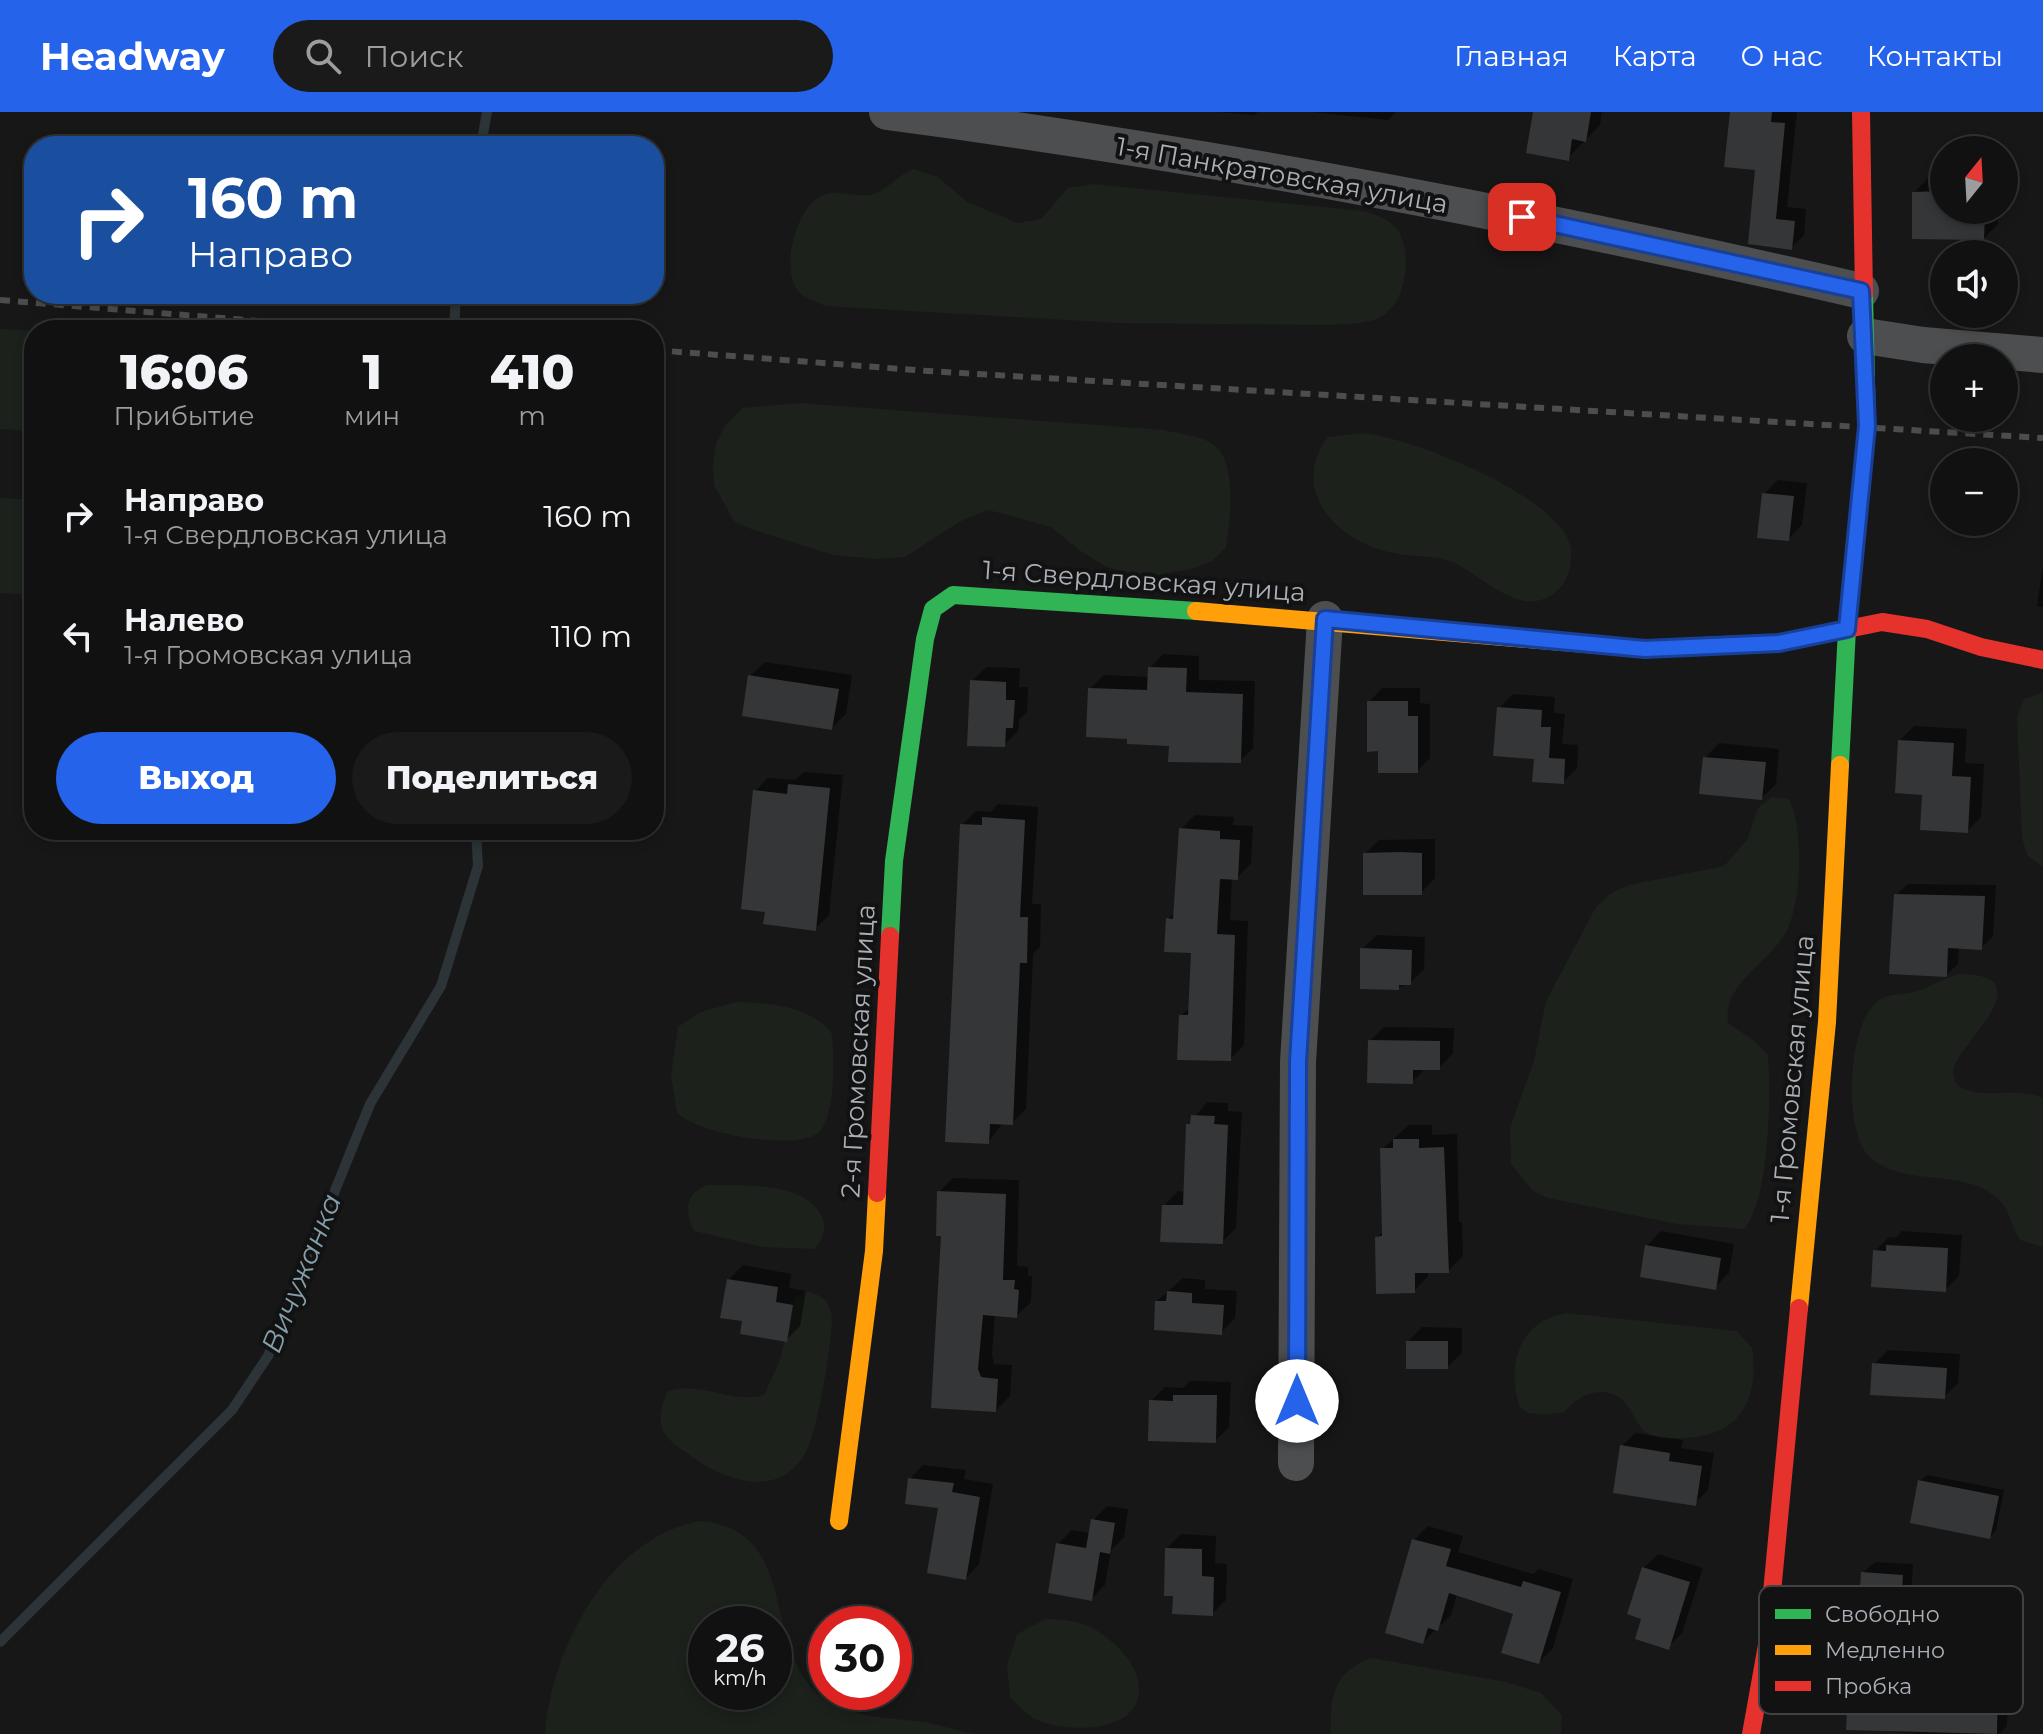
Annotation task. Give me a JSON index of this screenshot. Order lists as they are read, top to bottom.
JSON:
{
  "streets": {
    "street": [
      "1-я Панкратовская улица",
      "1-я Свердловская улица",
      "2-я Громовская улица",
      "1-я Громовская улица"
    ]
  },
  "crossings": [
    ["1-я Панкратовская улица", "1-я Громовская улица"],
    ["1-я Свердловская улица", "2-я Громовская улица"],
    ["1-я Свердловская улица", "1-я Громовская улица"]
  ],
  "water": ["Вичужанка"],
  "legend": ["Свободно", "Медленно", "Пробка"],
  "north": "top",
  "page": {
    "header": "Headway",
    "search": "Поиск",
    "nav": [
      "Главная",
      "Карта",
      "О нас",
      "Контакты"
    ],
    "map_buttons": ["+", "−"],
    "turn": ["160 m", "Направо"],
    "eta": [
      "16:06",
      "Прибытие",
      "1",
      "мин",
      "410",
      "m"
    ],
    "list": [
      {
        "name": "Направо",
        "note": "1-я Свердловская улица",
        "value": "160 m"
      },
      {
        "name": "Налево",
        "note": "1-я Громовская улица",
        "value": "110 m"
      }
    ],
    "buttons": ["Выход", "Поделиться"],
    "speed": "26 km/h",
    "limit": "30"
  }
}
